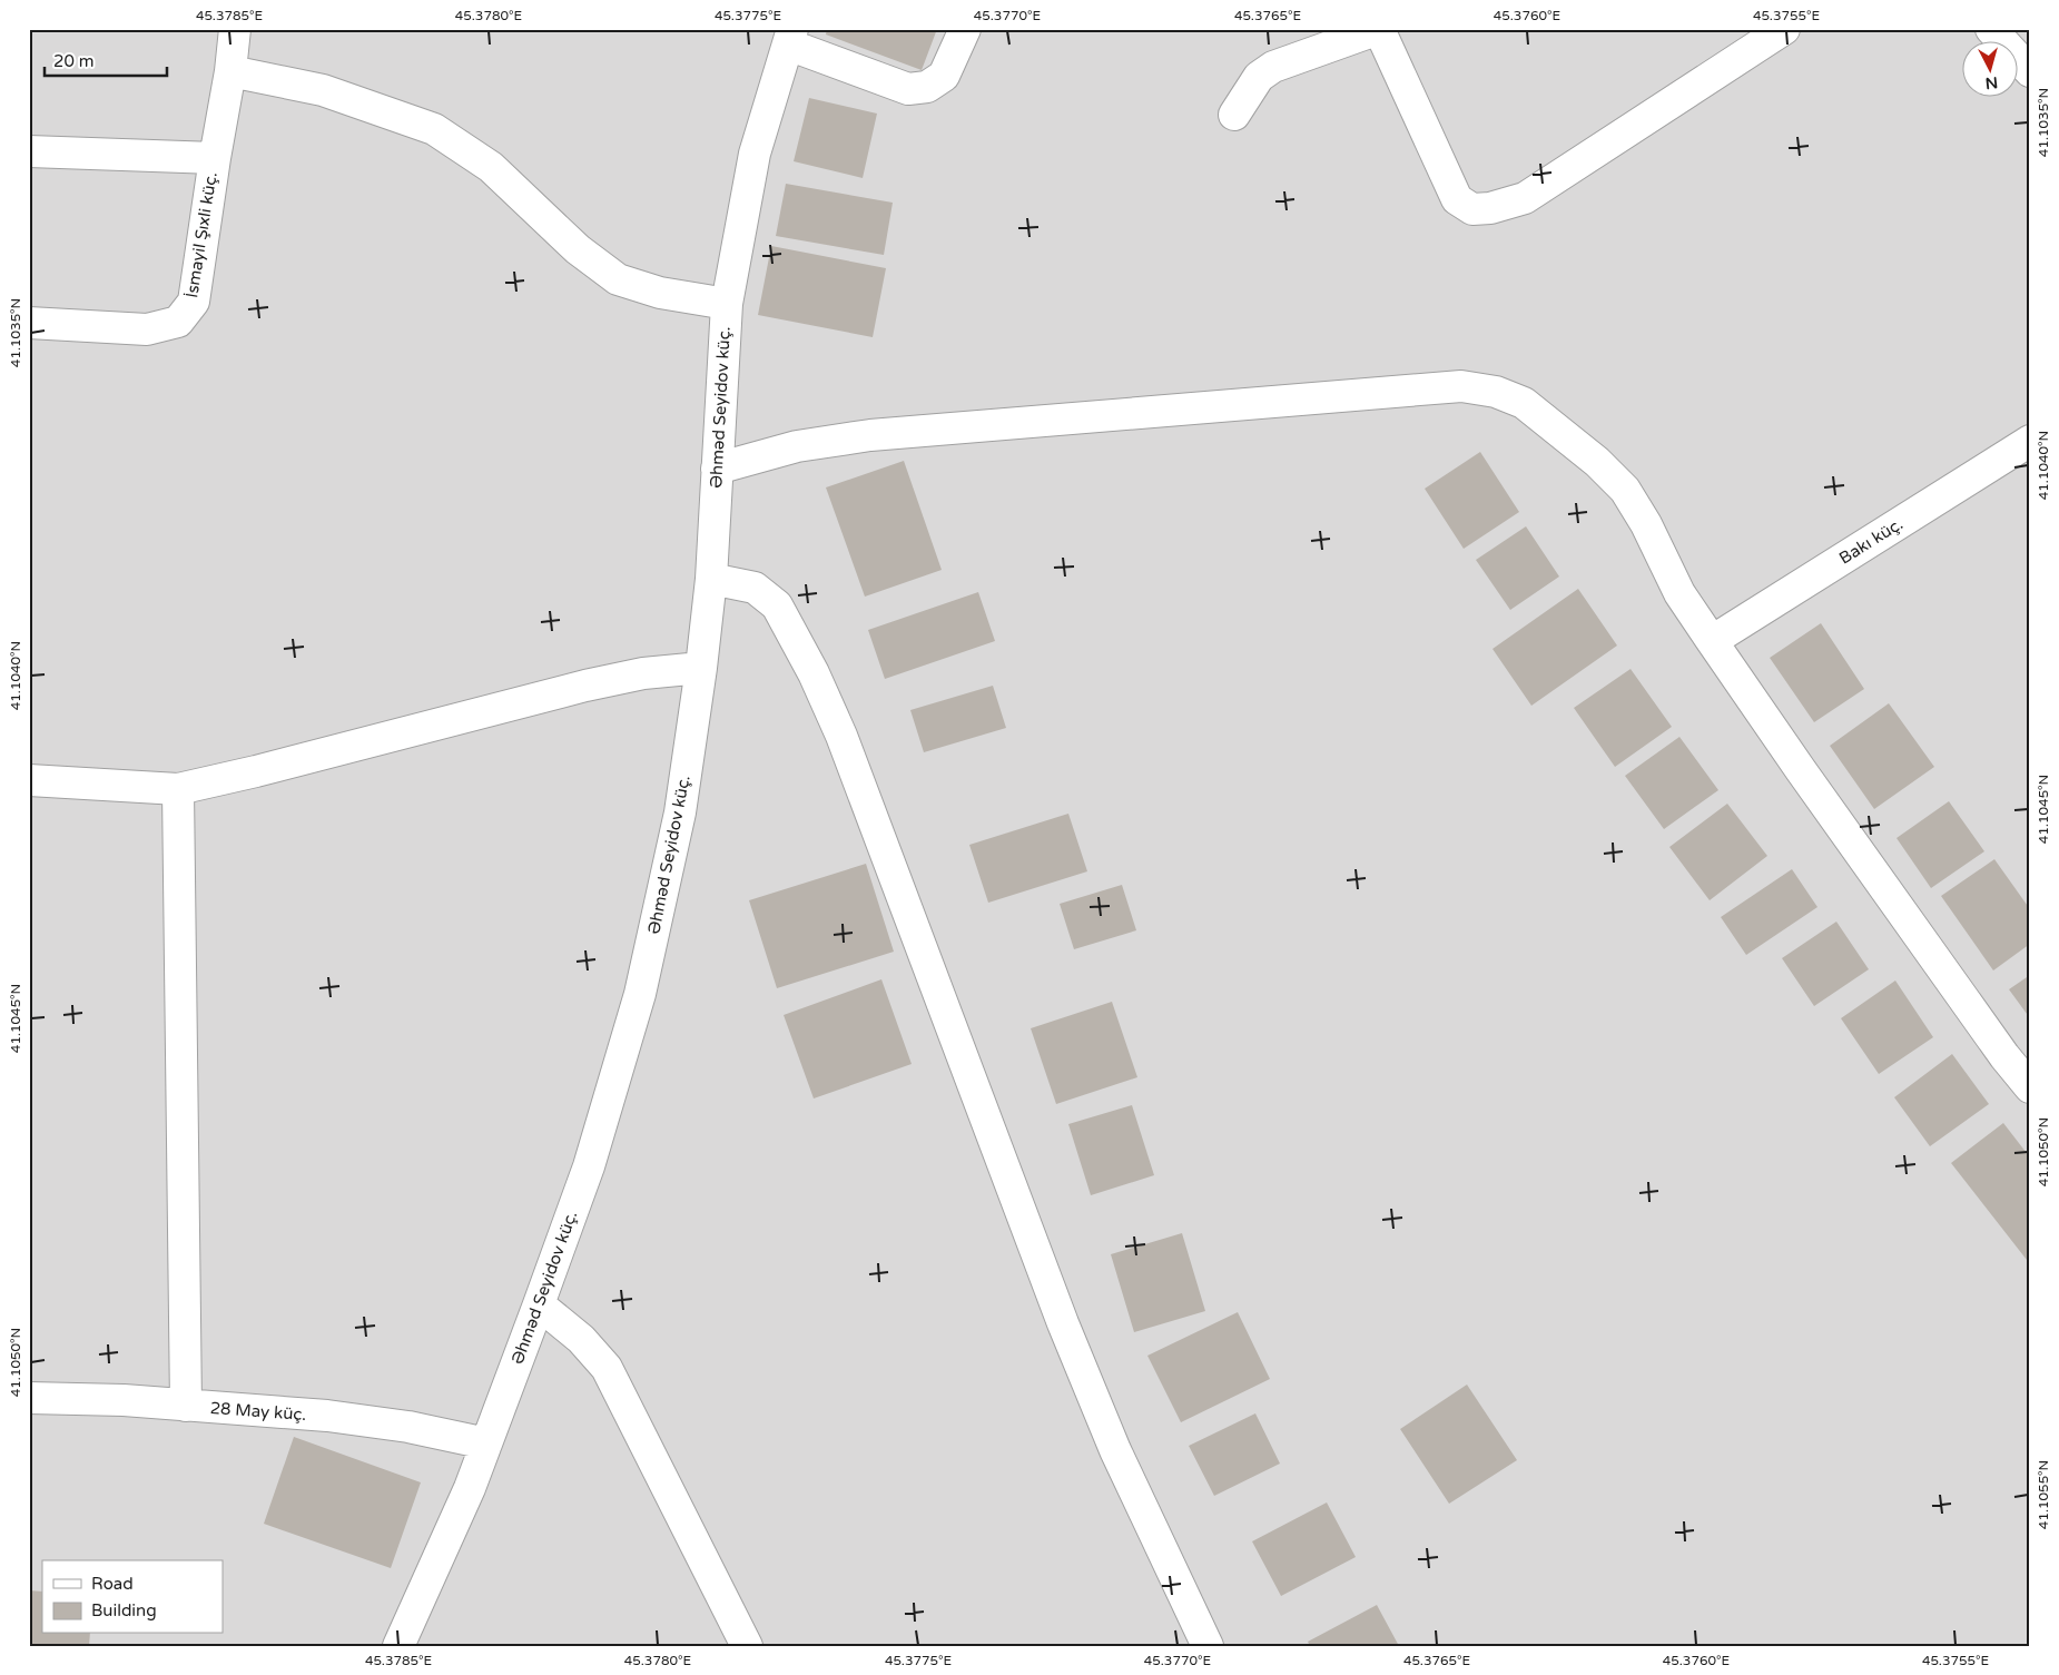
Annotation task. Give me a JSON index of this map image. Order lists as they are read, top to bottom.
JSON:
{
  "streets": {
    "street": [
      "İsmayil Şıxli küç.",
      "Əhməd Seyidov küç.",
      "Bakı küç.",
      "28 May küç."
    ]
  },
  "crossings": [
    ["Əhməd Seyidov küç.", "28 May küç."]
  ],
  "legend": ["Road", "Building"],
  "scale_bar": "20 m",
  "north": "bottom",
  "coordinates": [
    "45.3785°E",
    "45.3780°E",
    "45.3775°E",
    "45.3770°E",
    "45.3765°E",
    "45.3760°E",
    "45.3755°E",
    "41.1035°N",
    "41.1040°N",
    "41.1045°N",
    "41.1050°N",
    "41.1055°N"
  ]
}
